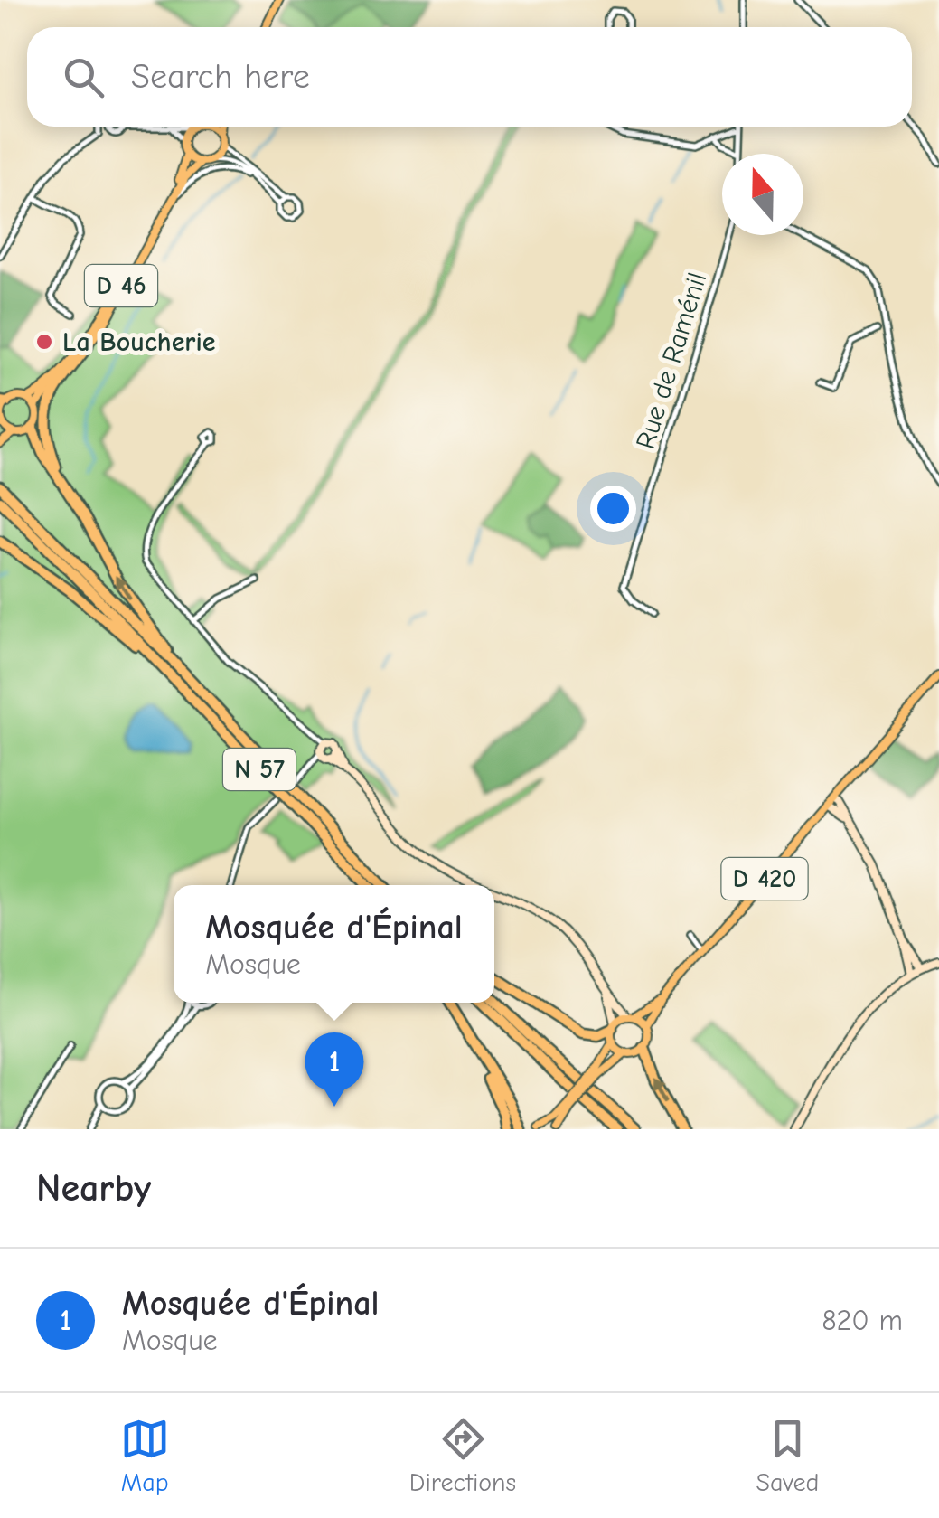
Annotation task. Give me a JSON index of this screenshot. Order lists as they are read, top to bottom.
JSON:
{
  "streets": {
    "highway": ["N 57"],
    "main road": ["D 46", "D 420"],
    "street": ["Rue de Raménil"]
  },
  "places": ["La Boucherie"],
  "north": "top",
  "page": {
    "search": "Search here",
    "popup": ["Mosquée d'Épinal", "Mosque"],
    "pins": "1",
    "heading": "Nearby",
    "list": [
      {
        "mark": "1",
        "name": "Mosquée d'Épinal",
        "note": "Mosque",
        "value": "820 m"
      }
    ],
    "nav": ["Map", "Directions", "Saved"]
  }
}
